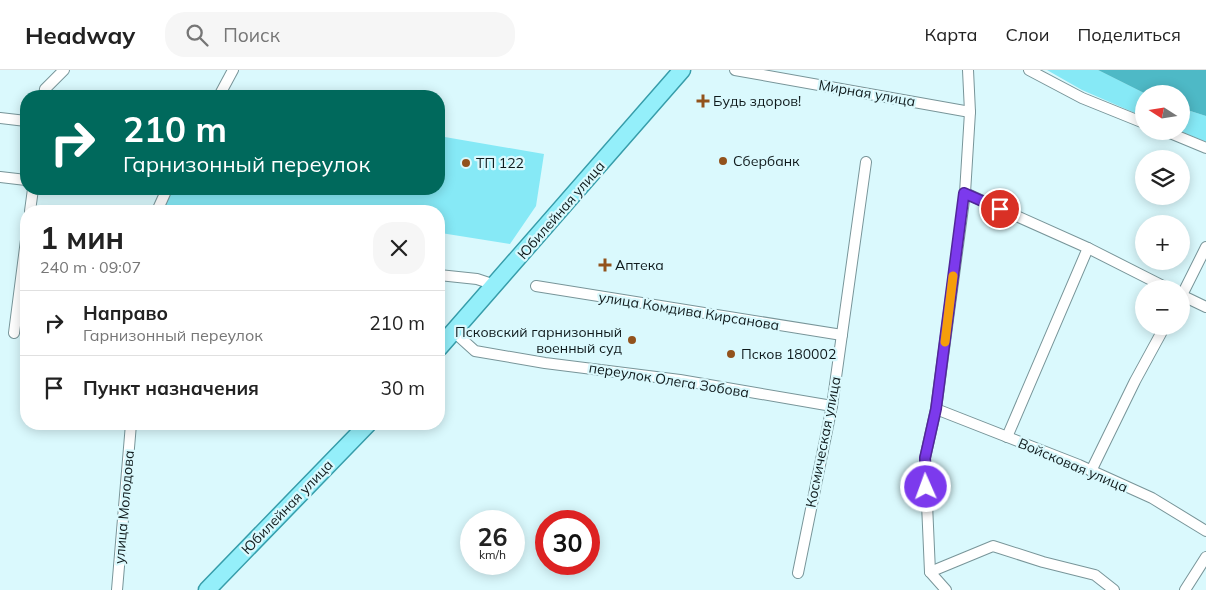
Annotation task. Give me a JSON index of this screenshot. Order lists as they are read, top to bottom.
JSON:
{
  "streets": {
    "main road": ["Юбилейная улица"],
    "street": [
      "Мирная улица",
      "улица Комдива Кирсанова",
      "переулок Олега Зобова",
      "Космическая улица",
      "Войсковая улица",
      "улица Молодова"
    ]
  },
  "crossings": [
    ["Юбилейная улица", "переулок Олега Зобова"],
    ["улица Комдива Кирсанова", "Космическая улица"],
    ["переулок Олега Зобова", "Космическая улица"]
  ],
  "places": {
    "health": ["Будь здоров!", "Аптека"],
    "other": [
      "Сбербанк",
      "ТП 122",
      "Псковский гарнизонный военный суд",
      "Псков 180002"
    ]
  },
  "north": "left",
  "page": {
    "header": "Headway",
    "search": "Поиск",
    "nav": ["Карта", "Слои", "Поделиться"],
    "map_buttons": ["+", "−"],
    "turn": ["210 m", "Гарнизонный переулок"],
    "heading": ["1 мин", "240 m · 09:07"],
    "list": [
      {
        "name": "Направо",
        "note": "Гарнизонный переулок",
        "value": "210 m"
      },
      {
        "name": "Пункт назначения",
        "value": "30 m"
      }
    ],
    "speed": "26 km/h",
    "limit": "30"
  }
}
